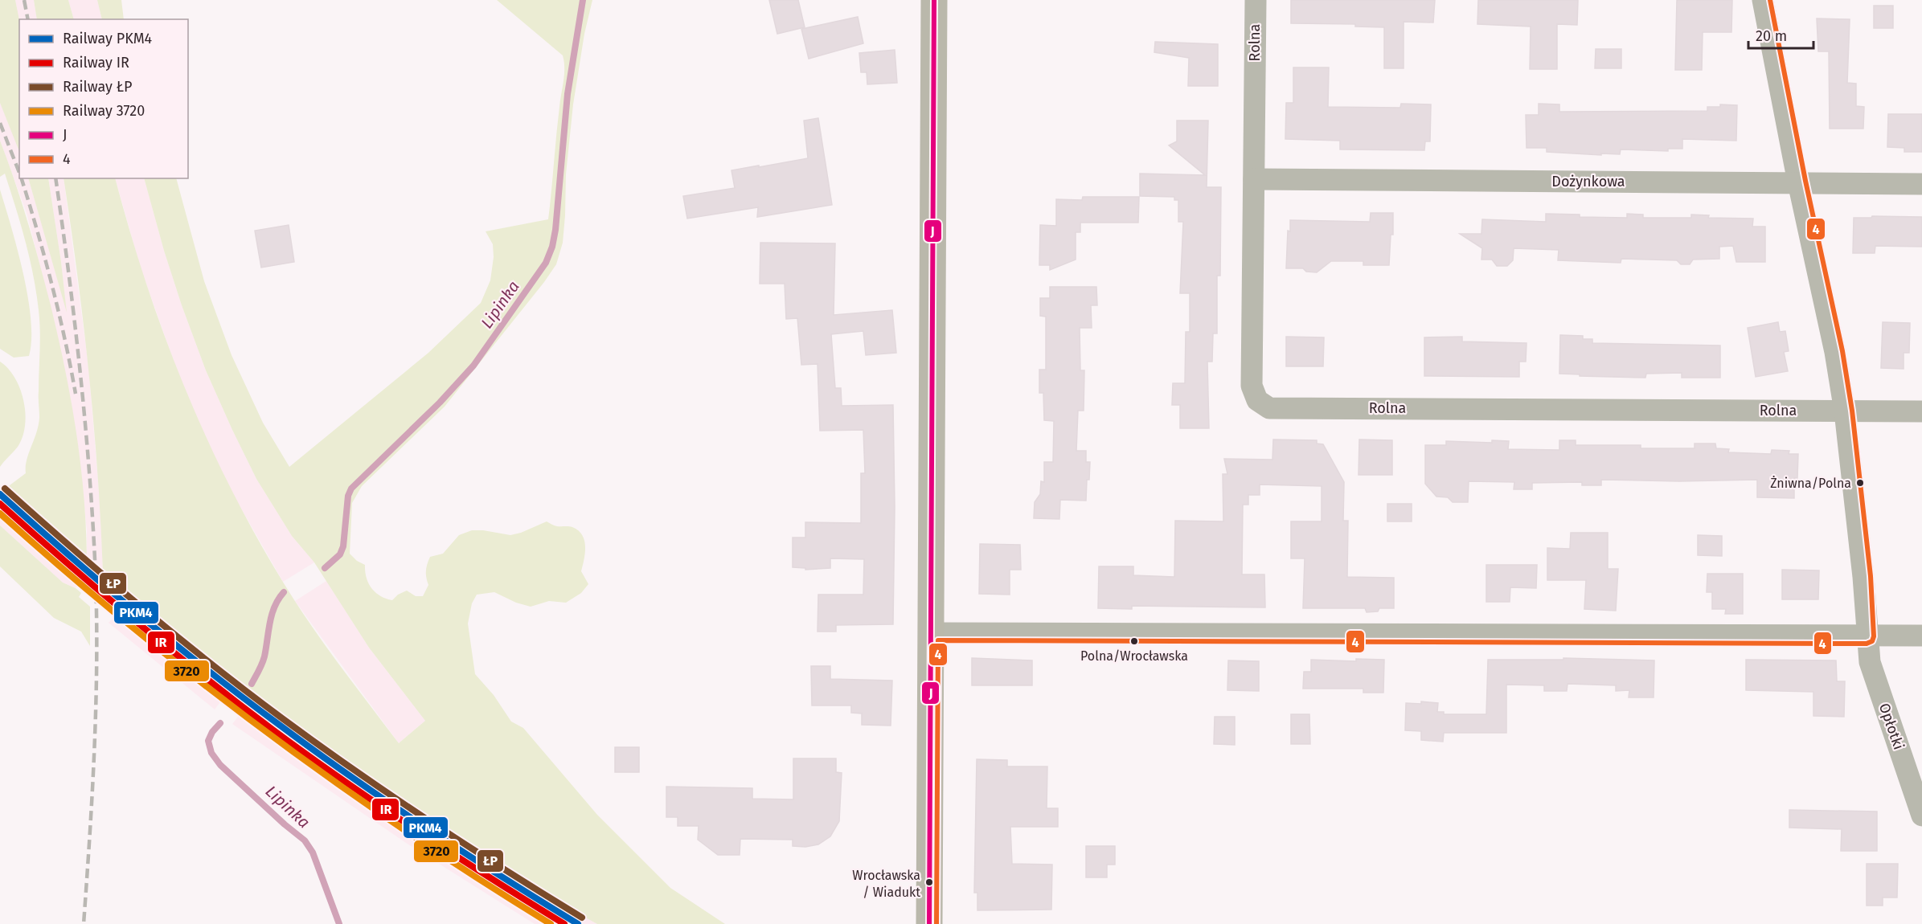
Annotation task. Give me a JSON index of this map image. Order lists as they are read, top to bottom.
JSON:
{
  "streets": {
    "street": ["Rolna", "Dożynkowa", "Opłotki"]
  },
  "crossings": [
    ["Rolna", "Dożynkowa"],
    ["Rolna", "Opłotki"],
    ["Dożynkowa", "Opłotki"]
  ],
  "water": ["Lipinka"],
  "places": ["Żniwna/Polna", "Polna/Wrocławska", "Wrocławska / Wiadukt"],
  "lines": [
    "transit line J",
    "transit line 4",
    "rail line ŁP",
    "rail line PKM4",
    "rail line IR",
    "rail line 3720"
  ],
  "legend": [
    "Railway PKM4",
    "Railway IR",
    "Railway ŁP",
    "Railway 3720",
    "J",
    "4"
  ],
  "scale_bar": "20 m"
}
